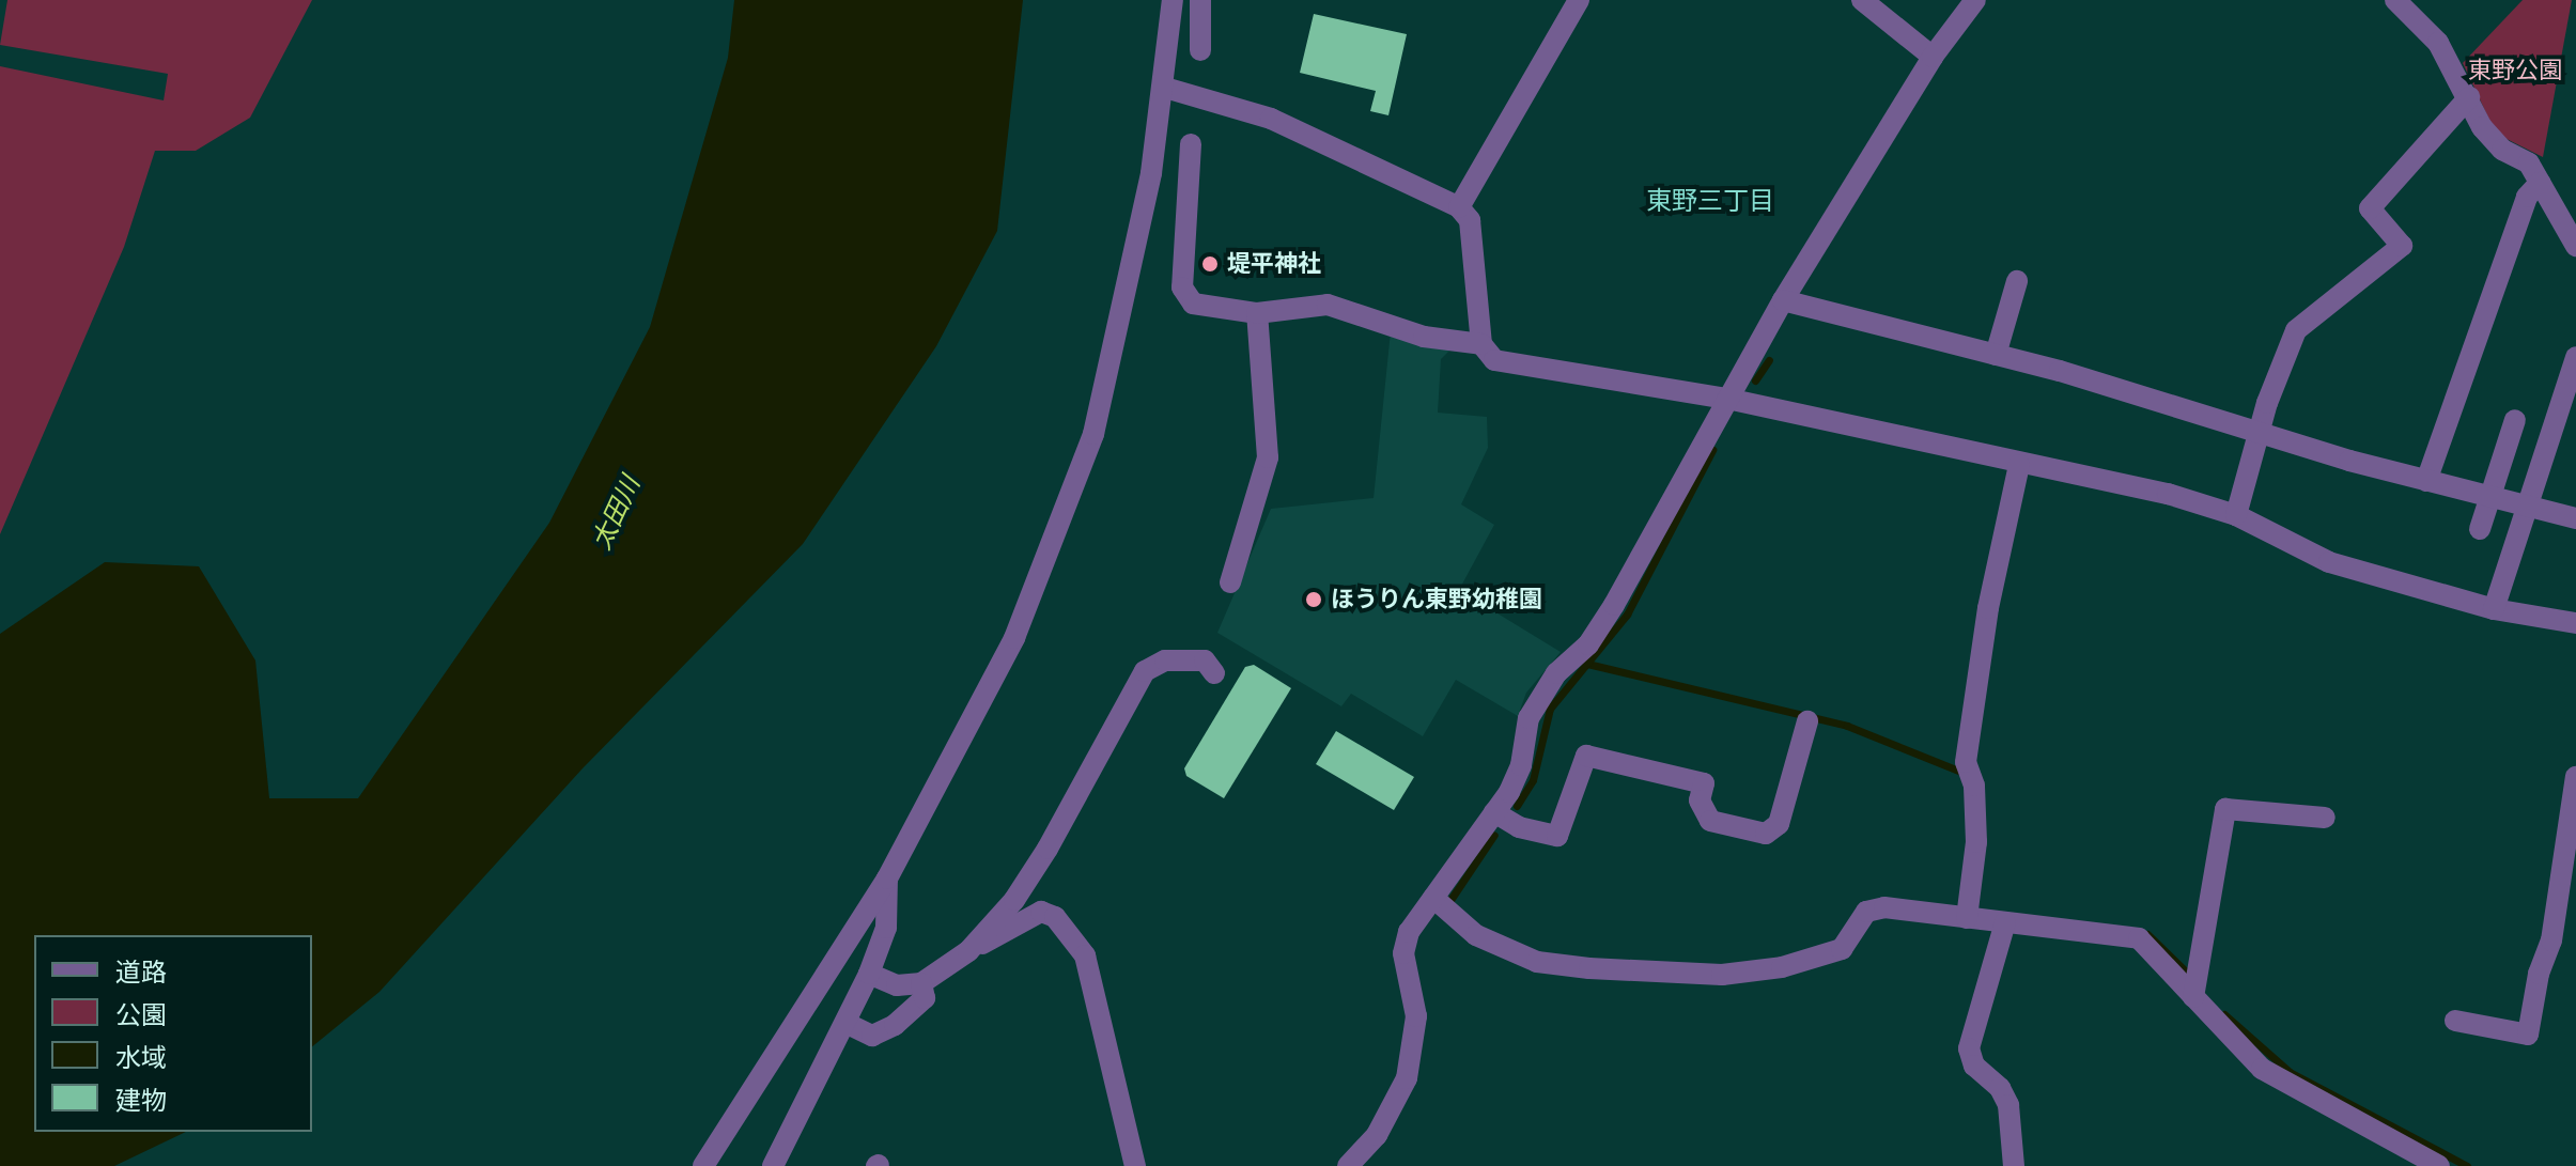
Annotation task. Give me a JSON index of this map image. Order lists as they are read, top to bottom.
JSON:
{
  "districts": ["東野三丁目"],
  "water": ["太田川"],
  "parks": ["東野公園"],
  "places": ["堤平神社", "ほうりん東野幼稚園"],
  "legend": [
    "道路",
    "公園",
    "水域",
    "建物"
  ]
}
